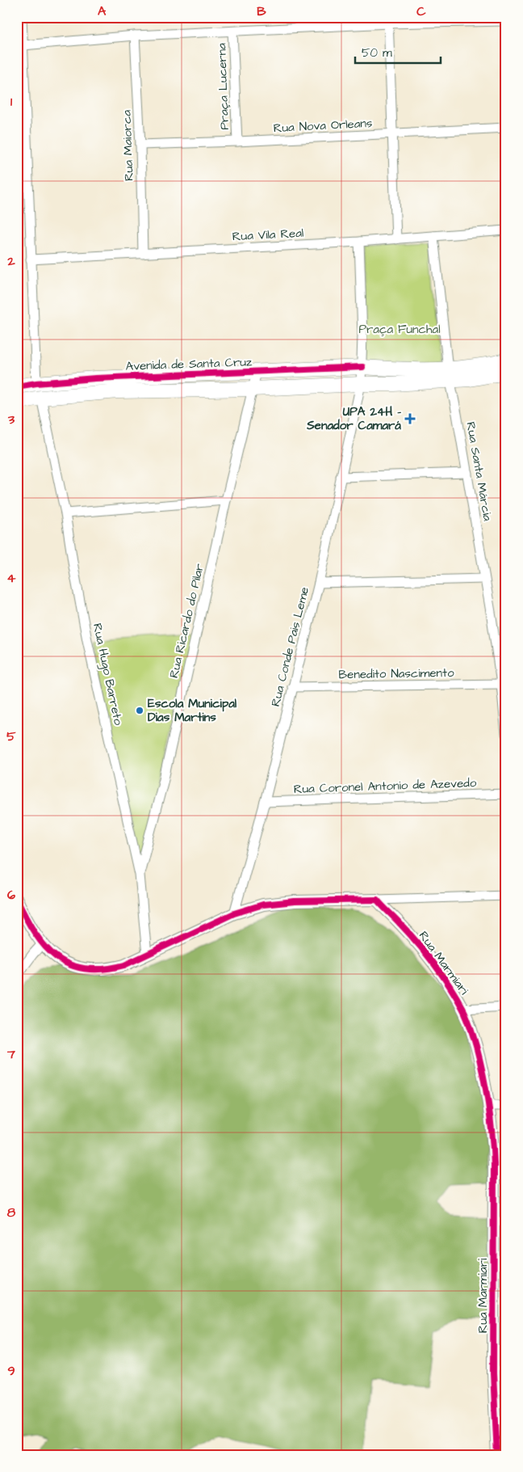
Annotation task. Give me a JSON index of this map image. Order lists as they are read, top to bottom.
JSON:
{
  "streets": {
    "main road": ["Avenida de Santa Cruz"],
    "street": [
      "Praça Lucerna",
      "Rua Nova Orleans",
      "Rua Maiorca",
      "Rua Vila Real",
      "Rua Santa Márcia",
      "Rua Ricardo do Pilar",
      "Rua Conde Pais Leme",
      "Benedito Nascimento",
      "Rua Hugo Barreto",
      "Rua Coronel Antonio de Azevedo",
      "Rua Marmiari"
    ]
  },
  "crossings": [
    ["Praça Lucerna", "Rua Nova Orleans"],
    ["Rua Nova Orleans", "Rua Maiorca"],
    ["Rua Maiorca", "Rua Vila Real"],
    ["Avenida de Santa Cruz", "Rua Santa Márcia"],
    ["Avenida de Santa Cruz", "Rua Ricardo do Pilar"],
    ["Avenida de Santa Cruz", "Rua Conde Pais Leme"],
    ["Avenida de Santa Cruz", "Rua Hugo Barreto"],
    ["Rua Santa Márcia", "Benedito Nascimento"],
    ["Rua Ricardo do Pilar", "Rua Hugo Barreto"],
    ["Rua Conde Pais Leme", "Benedito Nascimento"],
    ["Rua Conde Pais Leme", "Rua Coronel Antonio de Azevedo"]
  ],
  "parks": ["Praça Funchal"],
  "places": {
    "health": ["UPA 24H - Senador Camará"],
    "other": ["Escola Municipal Dias Martins"]
  },
  "scale_bar": "50 m",
  "grid": {
    "columns": ["A", "B", "C"],
    "rows": [
      "1",
      "2",
      "3",
      "4",
      "5",
      "6",
      "7",
      "8",
      "9"
    ]
  }
}
